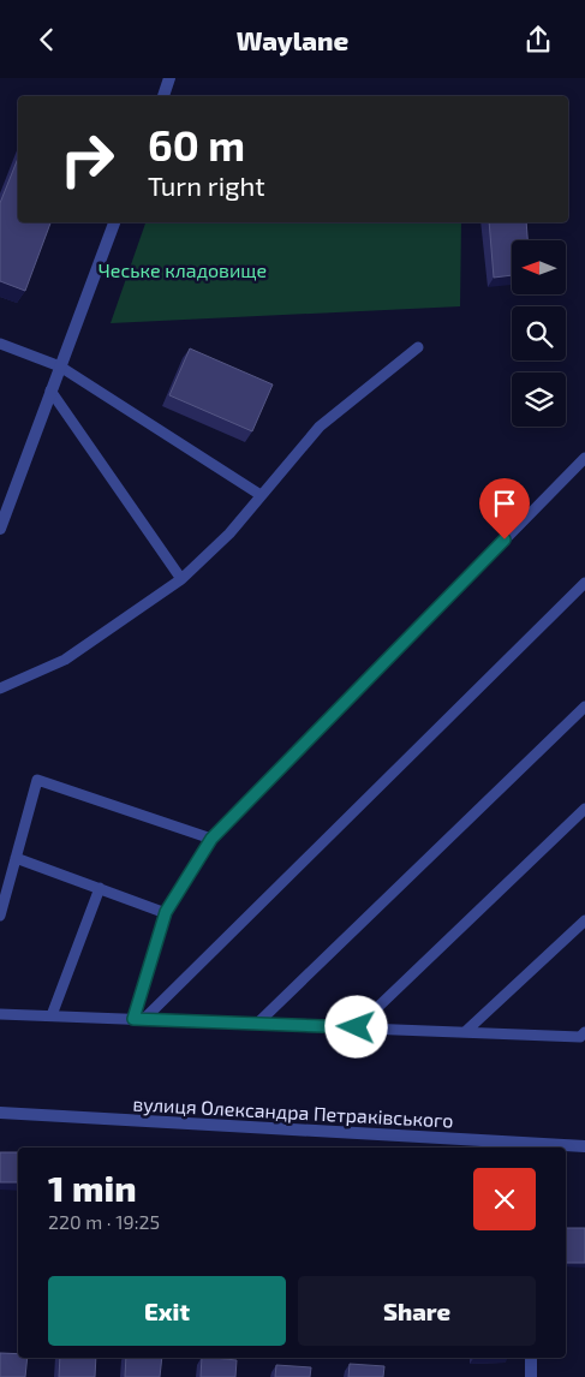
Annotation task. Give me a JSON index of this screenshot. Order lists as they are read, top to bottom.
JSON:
{
  "streets": {
    "street": ["вулиця Олександра Петраківського"]
  },
  "parks": ["Чеське кладовище"],
  "north": "left",
  "page": {
    "header": "Waylane",
    "turn": ["60 m", "Turn right"],
    "heading": ["1 min", "220 m · 19:25"],
    "buttons": ["Exit", "Share"]
  }
}
